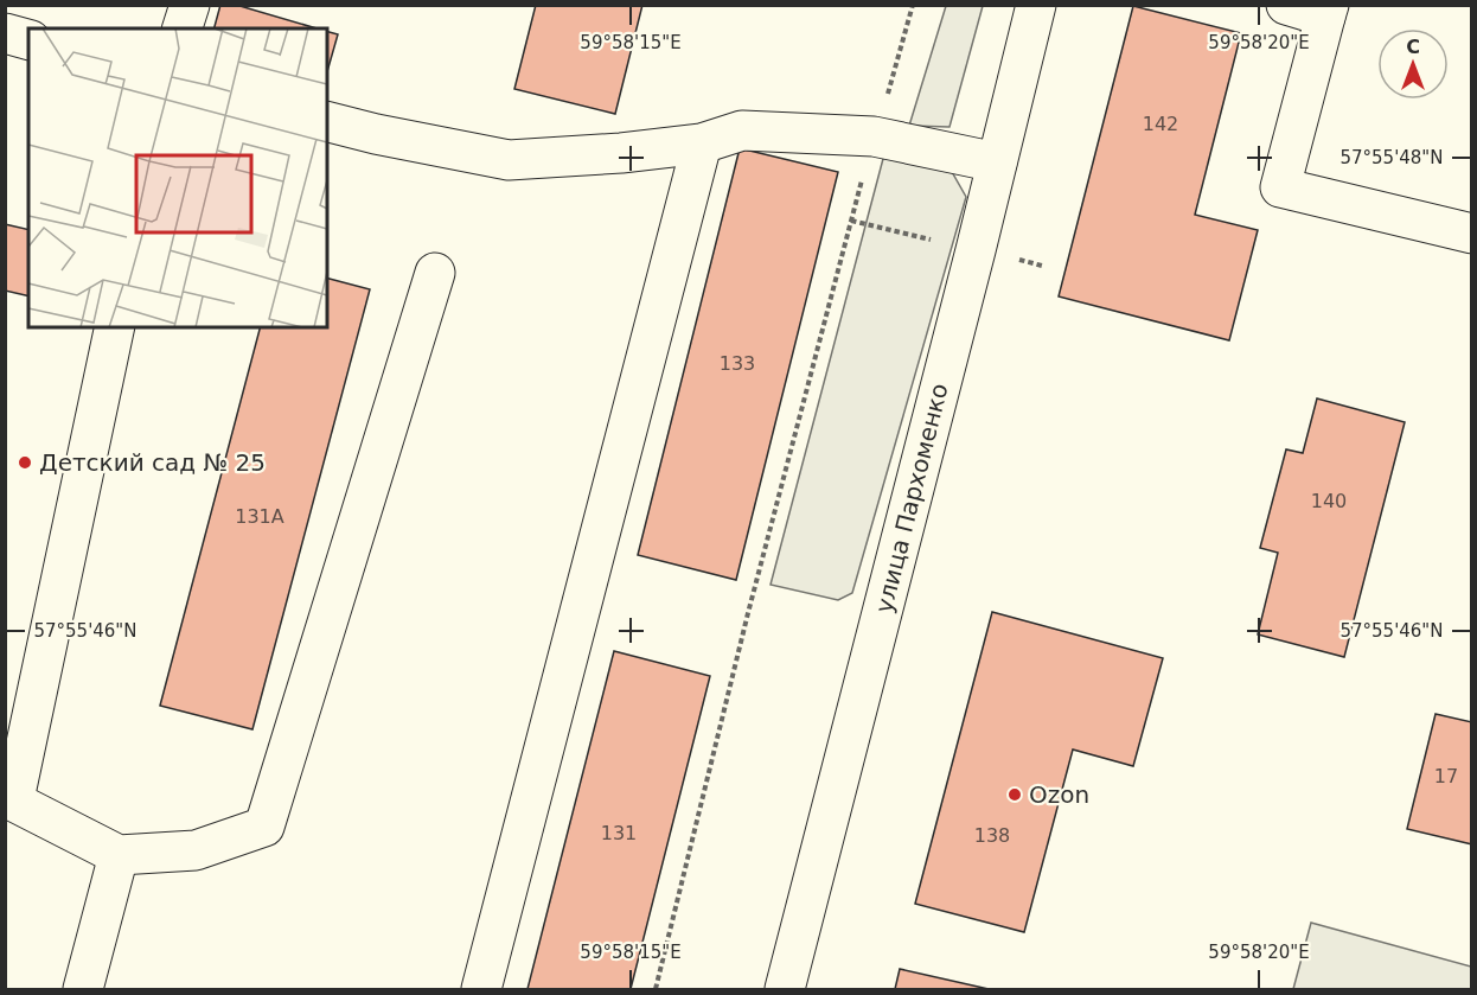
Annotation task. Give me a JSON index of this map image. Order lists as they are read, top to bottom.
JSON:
{
  "streets": {
    "street": ["улица Пархоменко"]
  },
  "places": ["Детский сад № 25", "Ozon"],
  "house_numbers": [
    "142",
    "133",
    "140",
    "131А",
    "17",
    "131",
    "138"
  ],
  "north": "top",
  "coordinates": [
    "59°58'15\"E",
    "59°58'20\"E",
    "57°55'48\"N",
    "57°55'46\"N"
  ]
}
